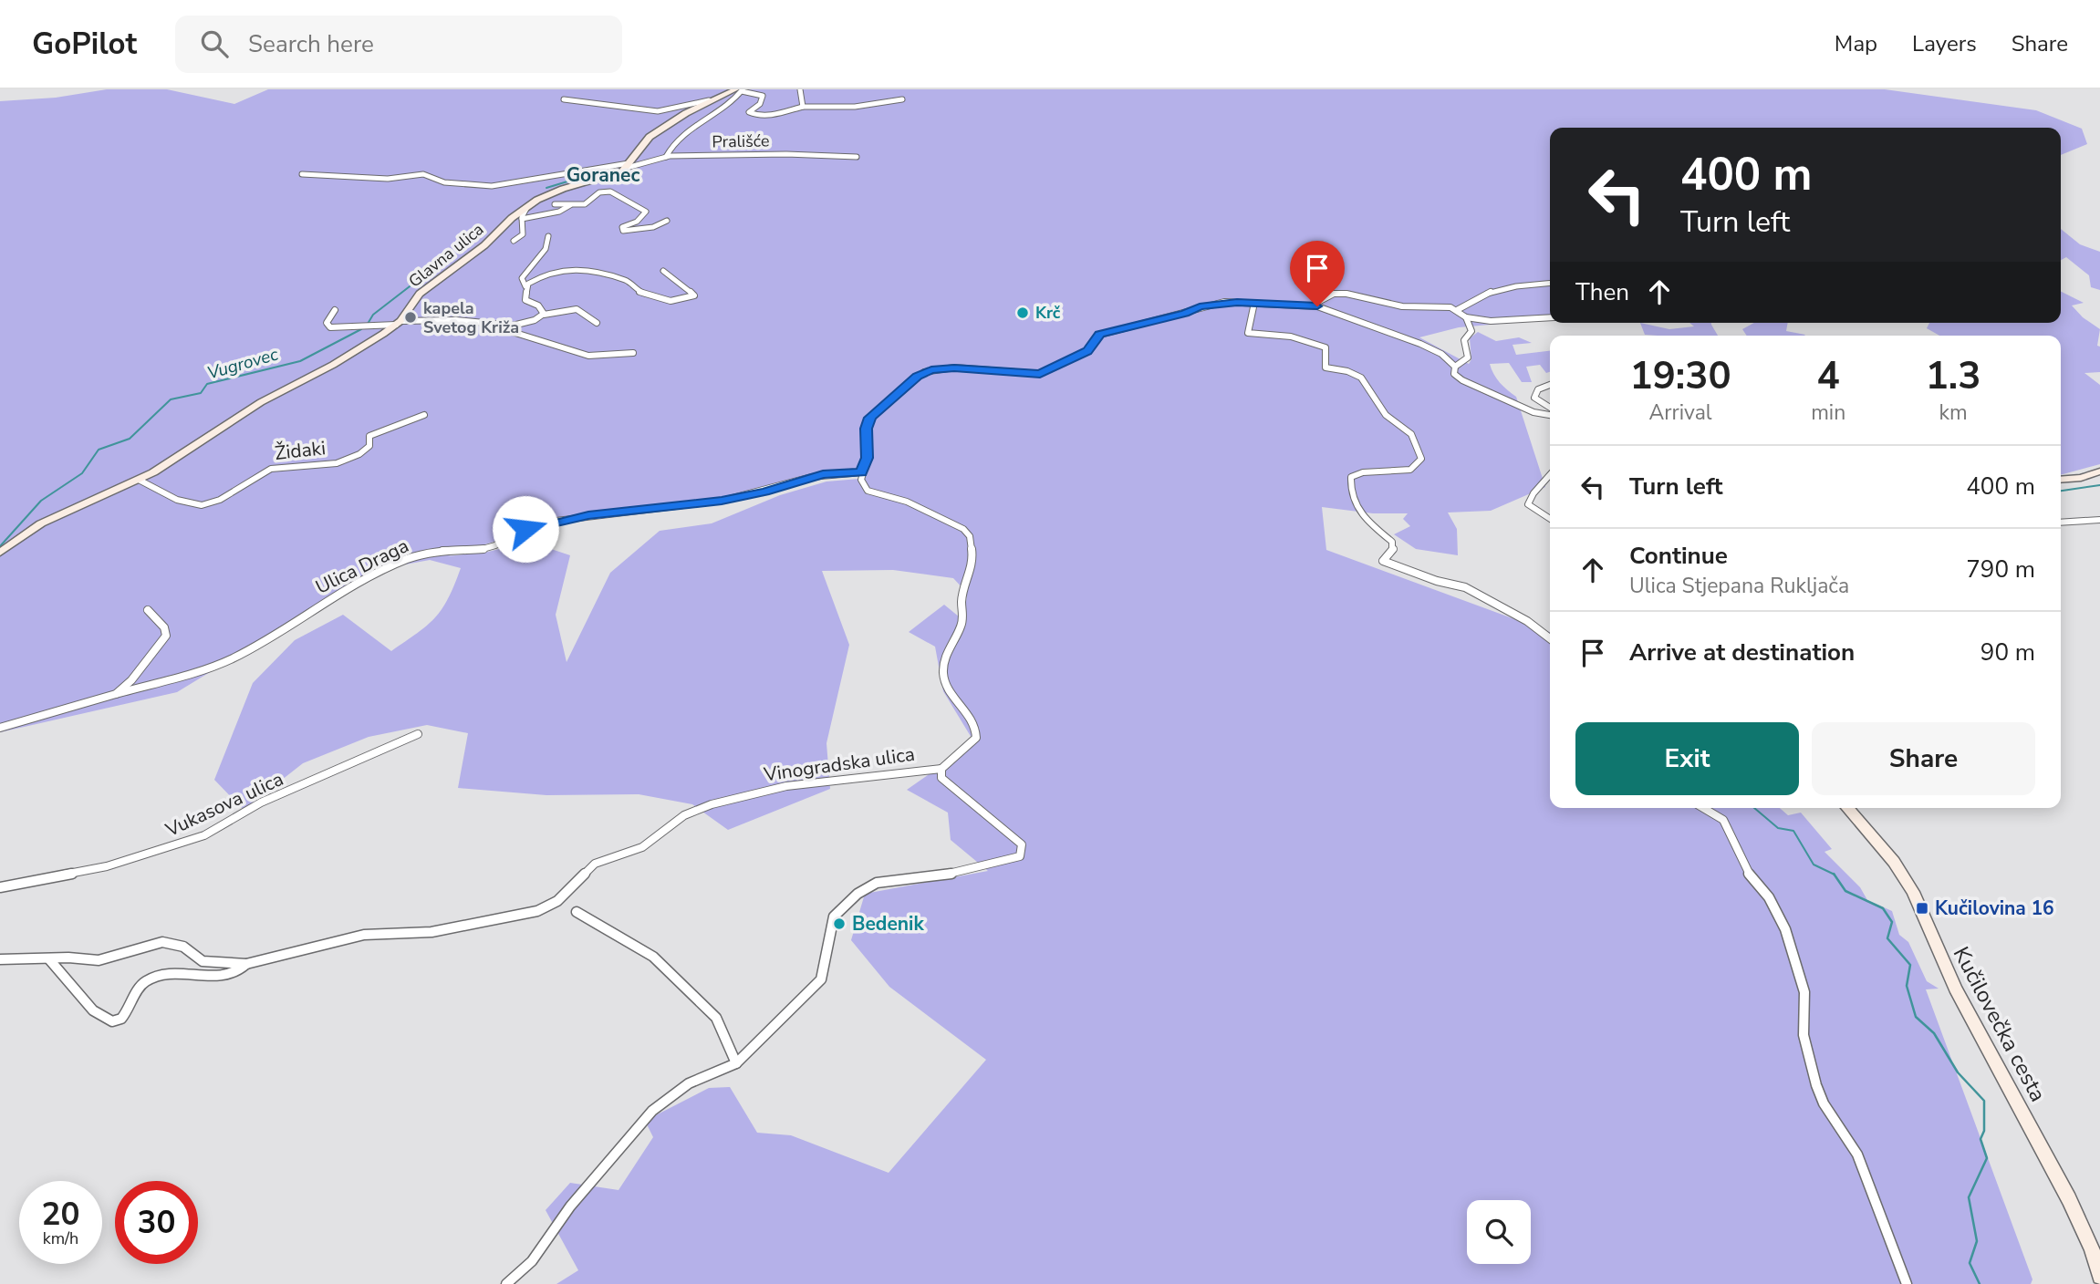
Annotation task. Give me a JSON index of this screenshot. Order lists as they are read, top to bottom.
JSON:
{
  "streets": {
    "main road": ["Glavna ulica", "Kučilovečka cesta"],
    "street": [
      "Prališće",
      "Židaki",
      "Ulica Draga",
      "Vinogradska ulica",
      "Vukasova ulica"
    ]
  },
  "crossings": [
    ["Prališće", "Glavna ulica"],
    ["Glavna ulica", "Židaki"]
  ],
  "districts": ["Goranec"],
  "water": ["Vugrovec"],
  "places": {
    "other": ["Krč", "kapela Svetog Križa", "Bedenik"],
    "transit": ["Kučilovina 16"]
  },
  "page": {
    "header": "GoPilot",
    "search": "Search here",
    "nav": ["Map", "Layers", "Share"],
    "turn": ["400 m", "Turn left"],
    "then": "Then",
    "eta": [
      "19:30",
      "Arrival",
      "4",
      "min",
      "1.3",
      "km"
    ],
    "list": [
      {
        "name": "Turn left",
        "value": "400 m"
      },
      {
        "name": "Continue",
        "note": "Ulica Stjepana Rukljača",
        "value": "790 m"
      },
      {
        "name": "Arrive at destination",
        "value": "90 m"
      }
    ],
    "buttons": ["Exit", "Share"],
    "speed": "20 km/h",
    "limit": "30"
  }
}
